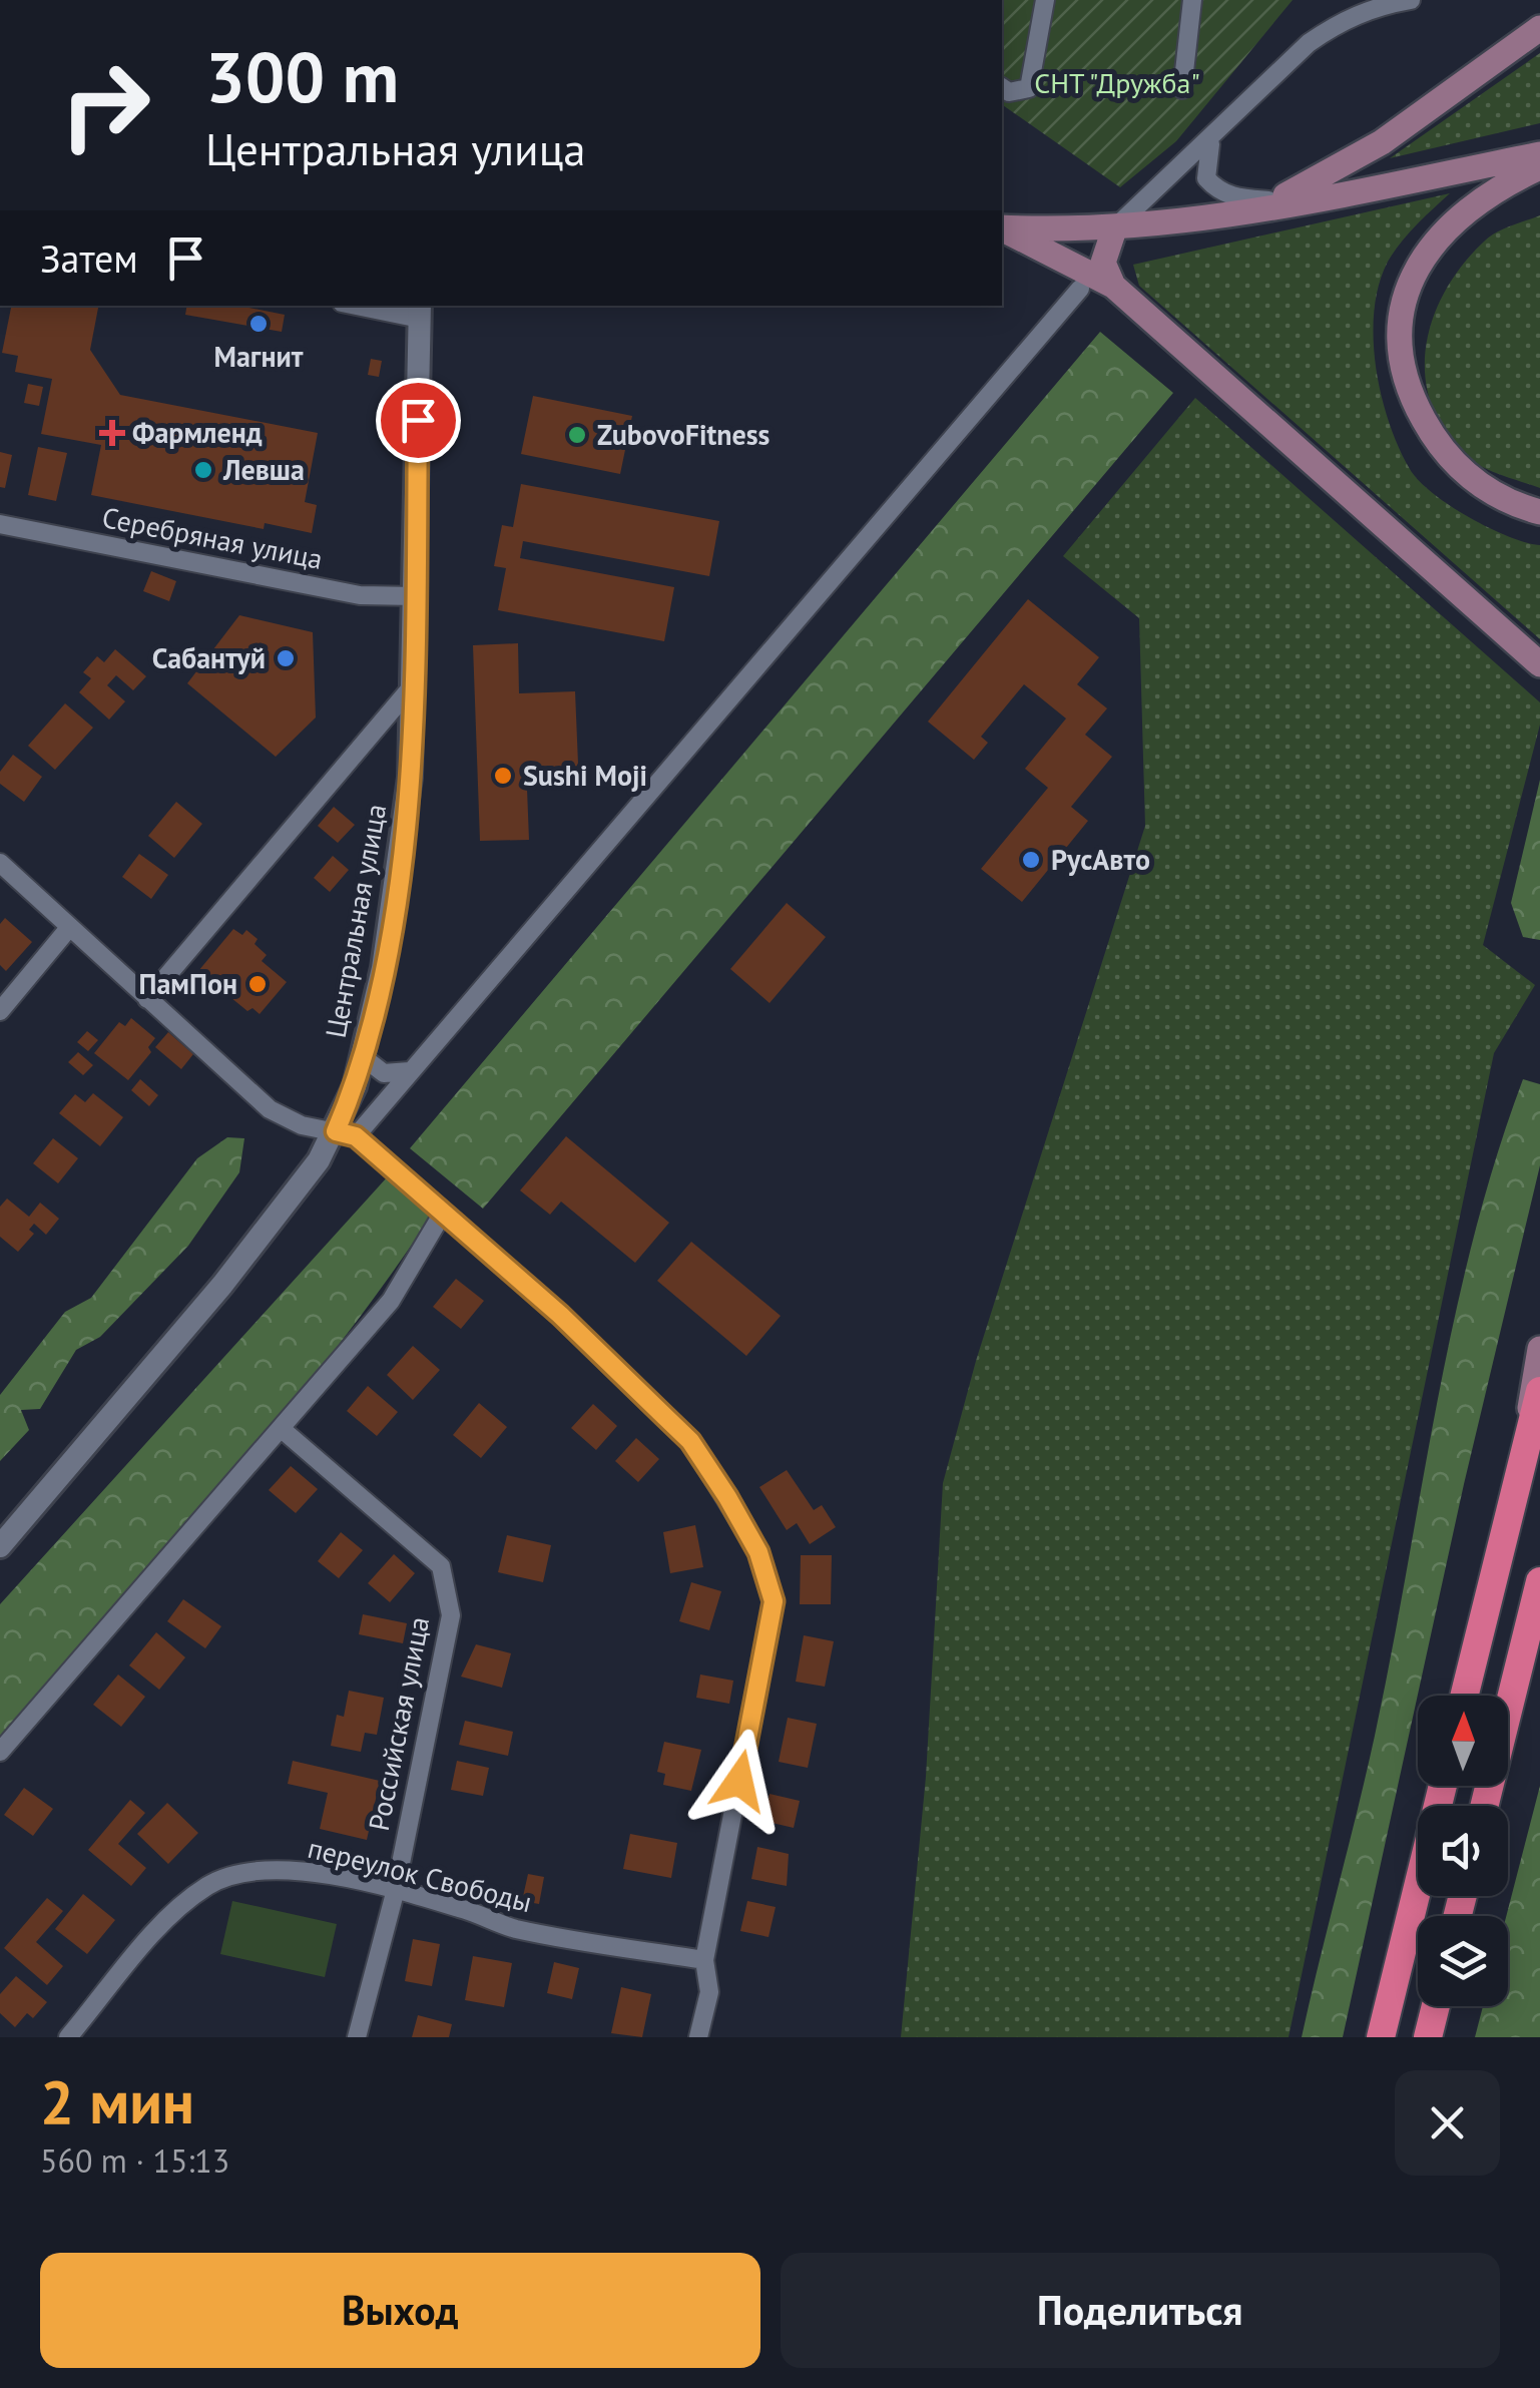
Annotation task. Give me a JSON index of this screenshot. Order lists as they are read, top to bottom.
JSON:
{
  "streets": {
    "street": [
      "Серебряная улица",
      "Центральная улица",
      "Российская улица",
      "переулок Свободы"
    ]
  },
  "crossings": [
    ["Серебряная улица", "Центральная улица"],
    ["Российская улица", "переулок Свободы"]
  ],
  "parks": ["СНТ \"Дружба\""],
  "places": {
    "other": [
      "Магнит",
      "ZubovoFitness",
      "Левша",
      "Сабантуй",
      "Sushi Moji",
      "РусАвто",
      "ПамПон"
    ],
    "health": ["Фармленд"]
  },
  "north": "top",
  "page": {
    "turn": ["300 m", "Центральная улица"],
    "then": "Затем",
    "heading": ["2 мин", "560 m · 15:13"],
    "buttons": ["Выход", "Поделиться"]
  }
}
